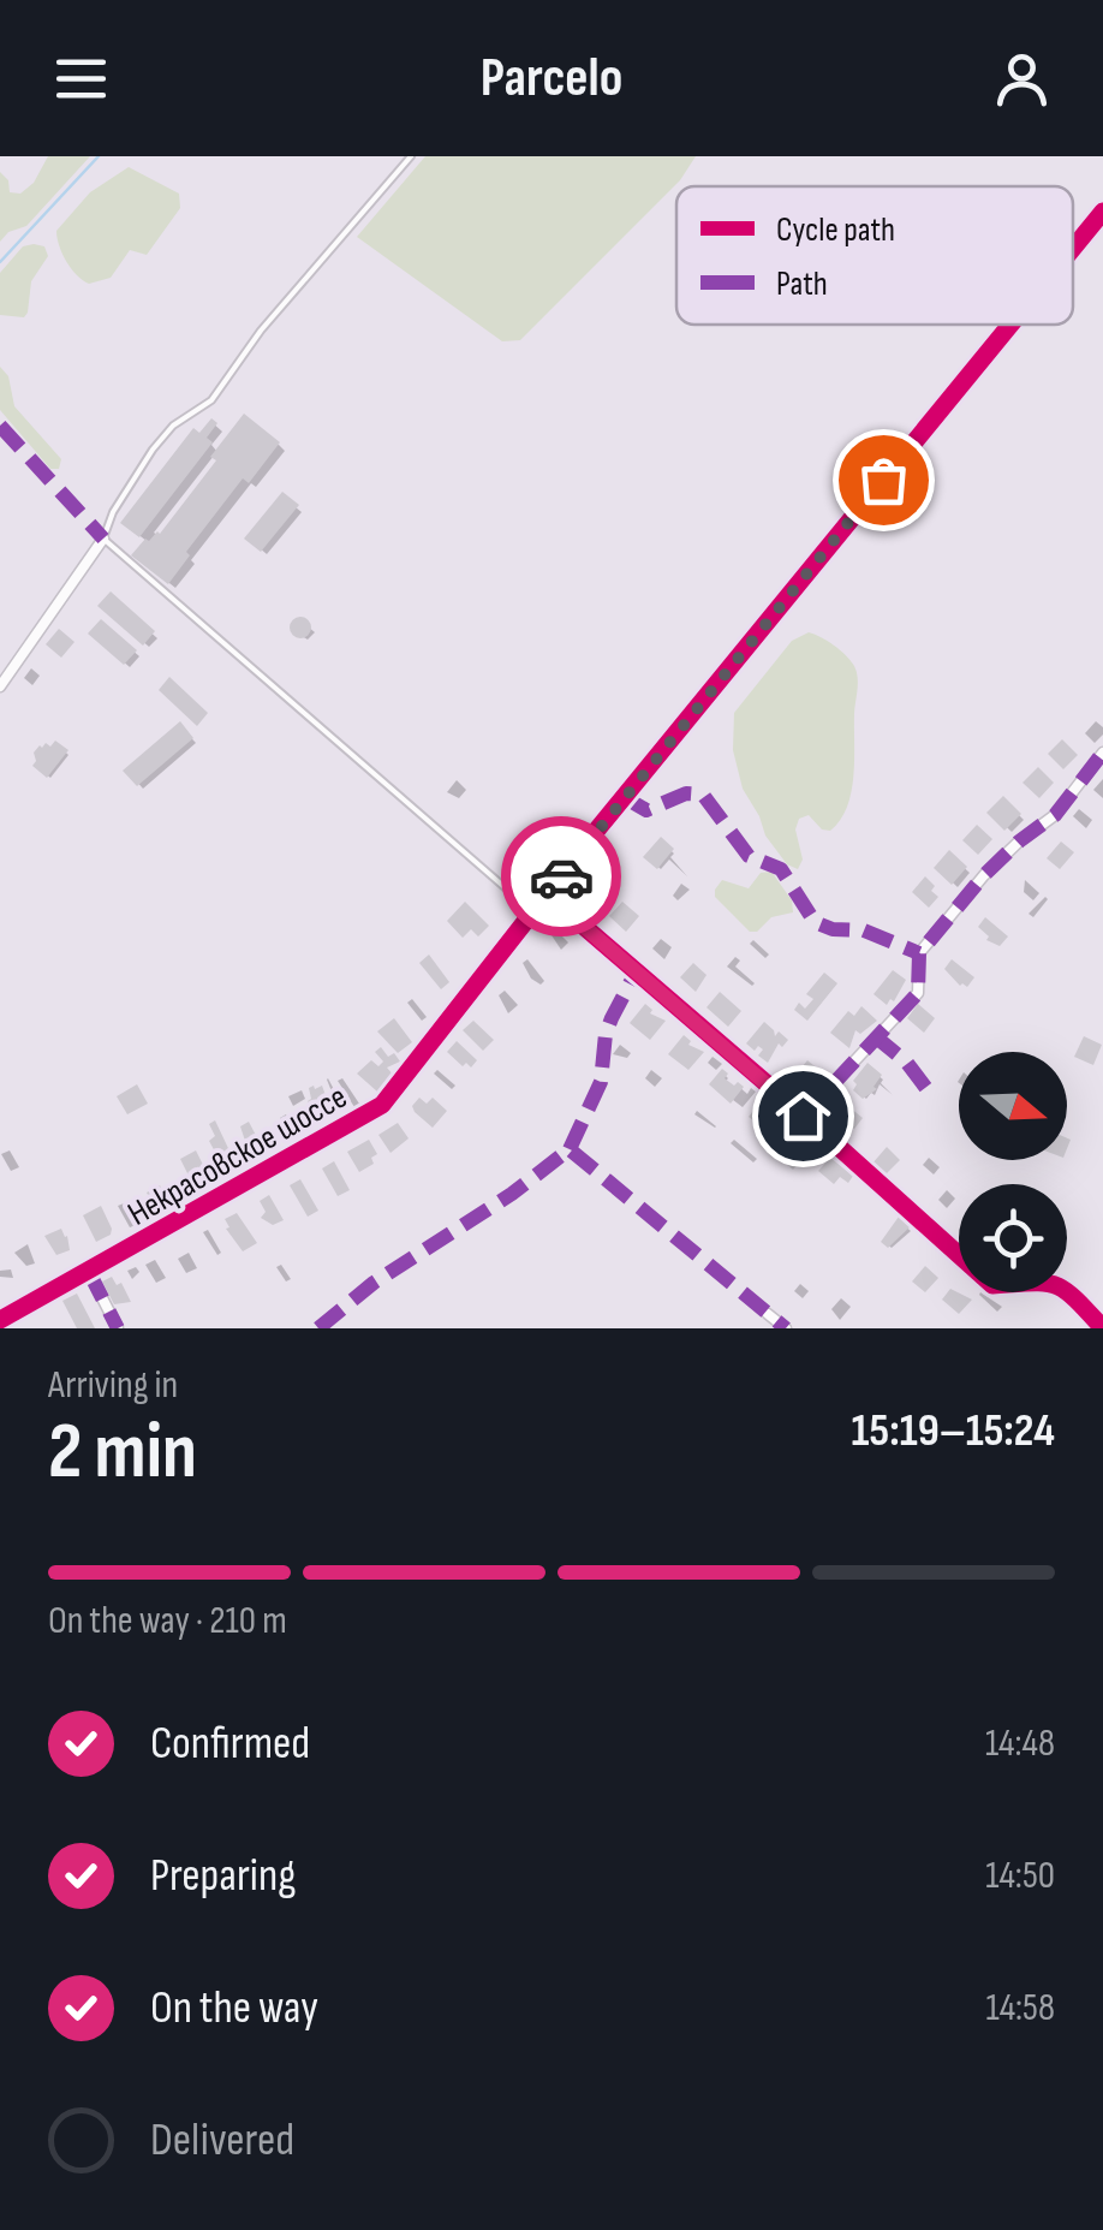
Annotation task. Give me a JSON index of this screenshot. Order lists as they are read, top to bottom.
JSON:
{
  "streets": {
    "street": ["Некрасовское шоссе"]
  },
  "legend": ["Cycle path", "Path"],
  "north": "right",
  "page": {
    "header": "Parcelo",
    "heading": ["2 min", "Arriving in", "15:19–15:24"],
    "bar": "On the way · 210 m",
    "list": [
      ["Confirmed", "14:48"],
      ["Preparing", "14:50"],
      ["On the way", "14:58"],
      "Delivered"
    ]
  }
}
